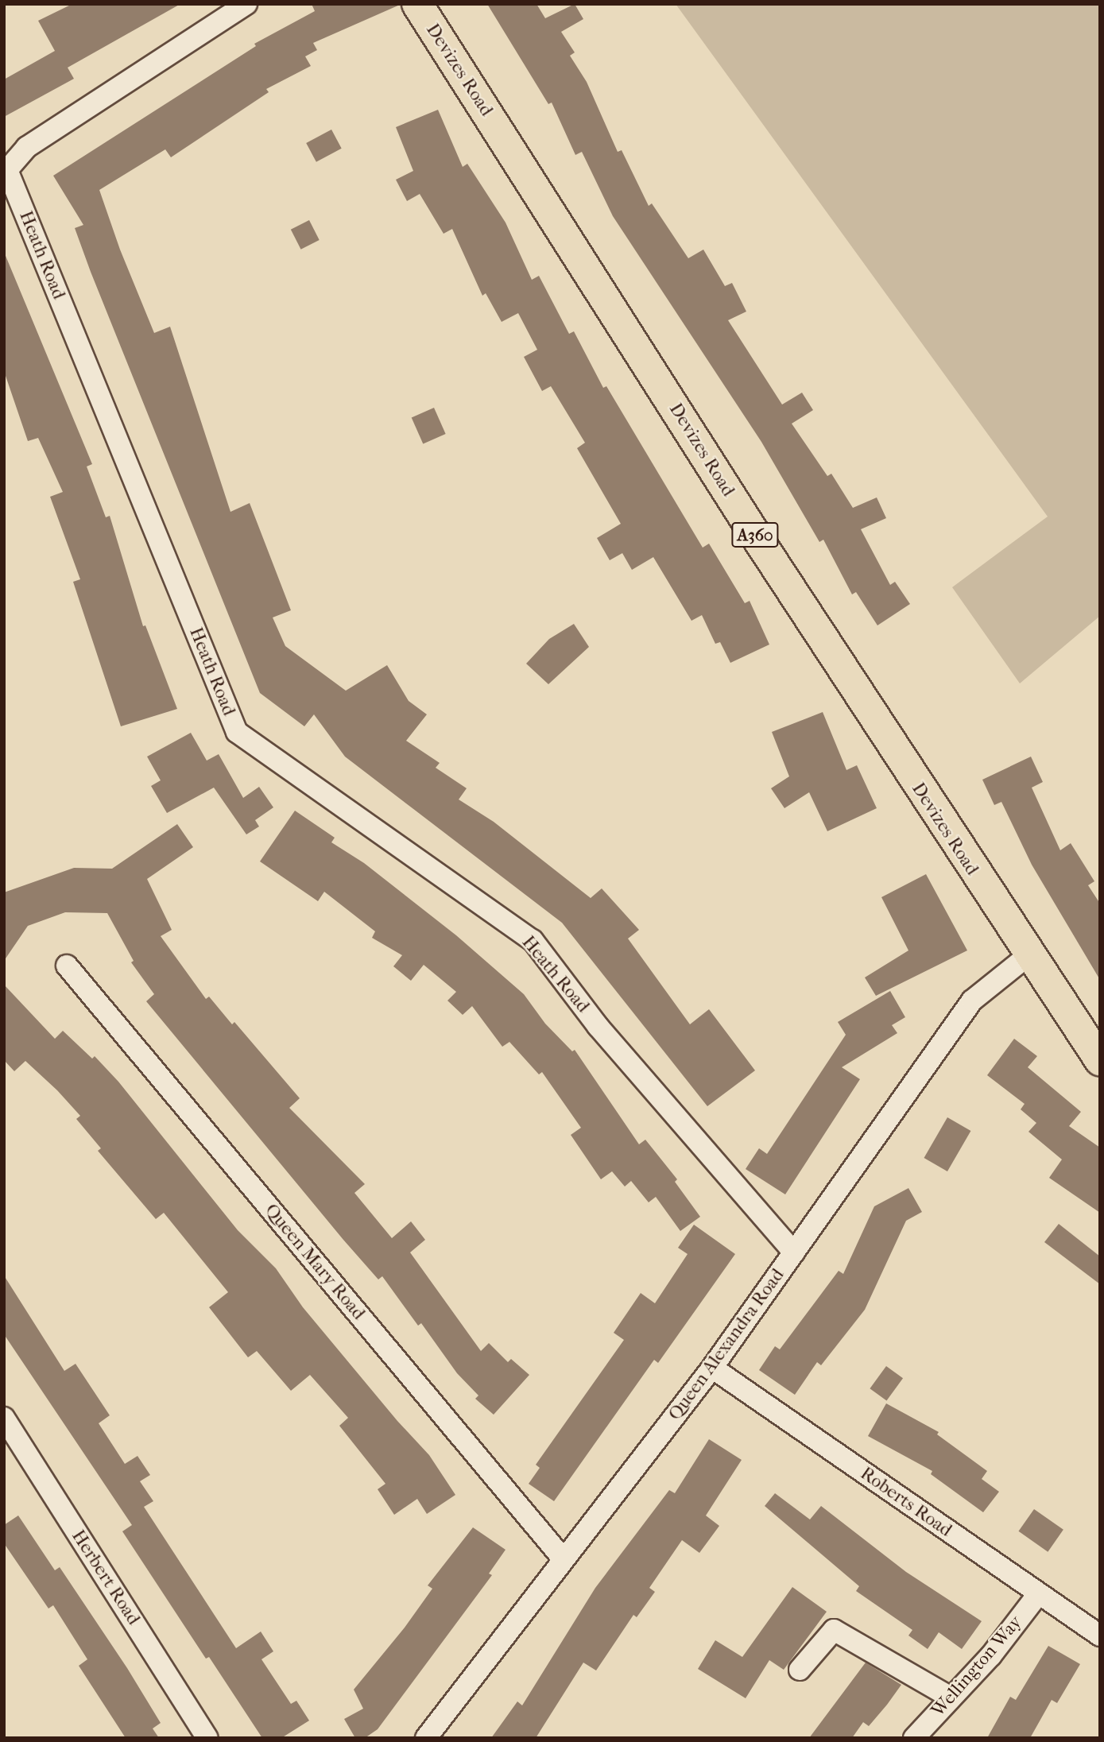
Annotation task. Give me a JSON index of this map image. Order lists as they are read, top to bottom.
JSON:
{
  "streets": {
    "main road": ["Devizes Road", "A360"],
    "street": [
      "Heath Road",
      "Queen Mary Road",
      "Queen Alexandra Road",
      "Roberts Road",
      "Herbert Road",
      "Wellington Way"
    ]
  },
  "crossings": [
    ["Devizes Road", "Queen Alexandra Road"],
    ["Heath Road", "Queen Alexandra Road"],
    ["Queen Mary Road", "Queen Alexandra Road"],
    ["Queen Alexandra Road", "Roberts Road"],
    ["Roberts Road", "Wellington Way"]
  ]
}
